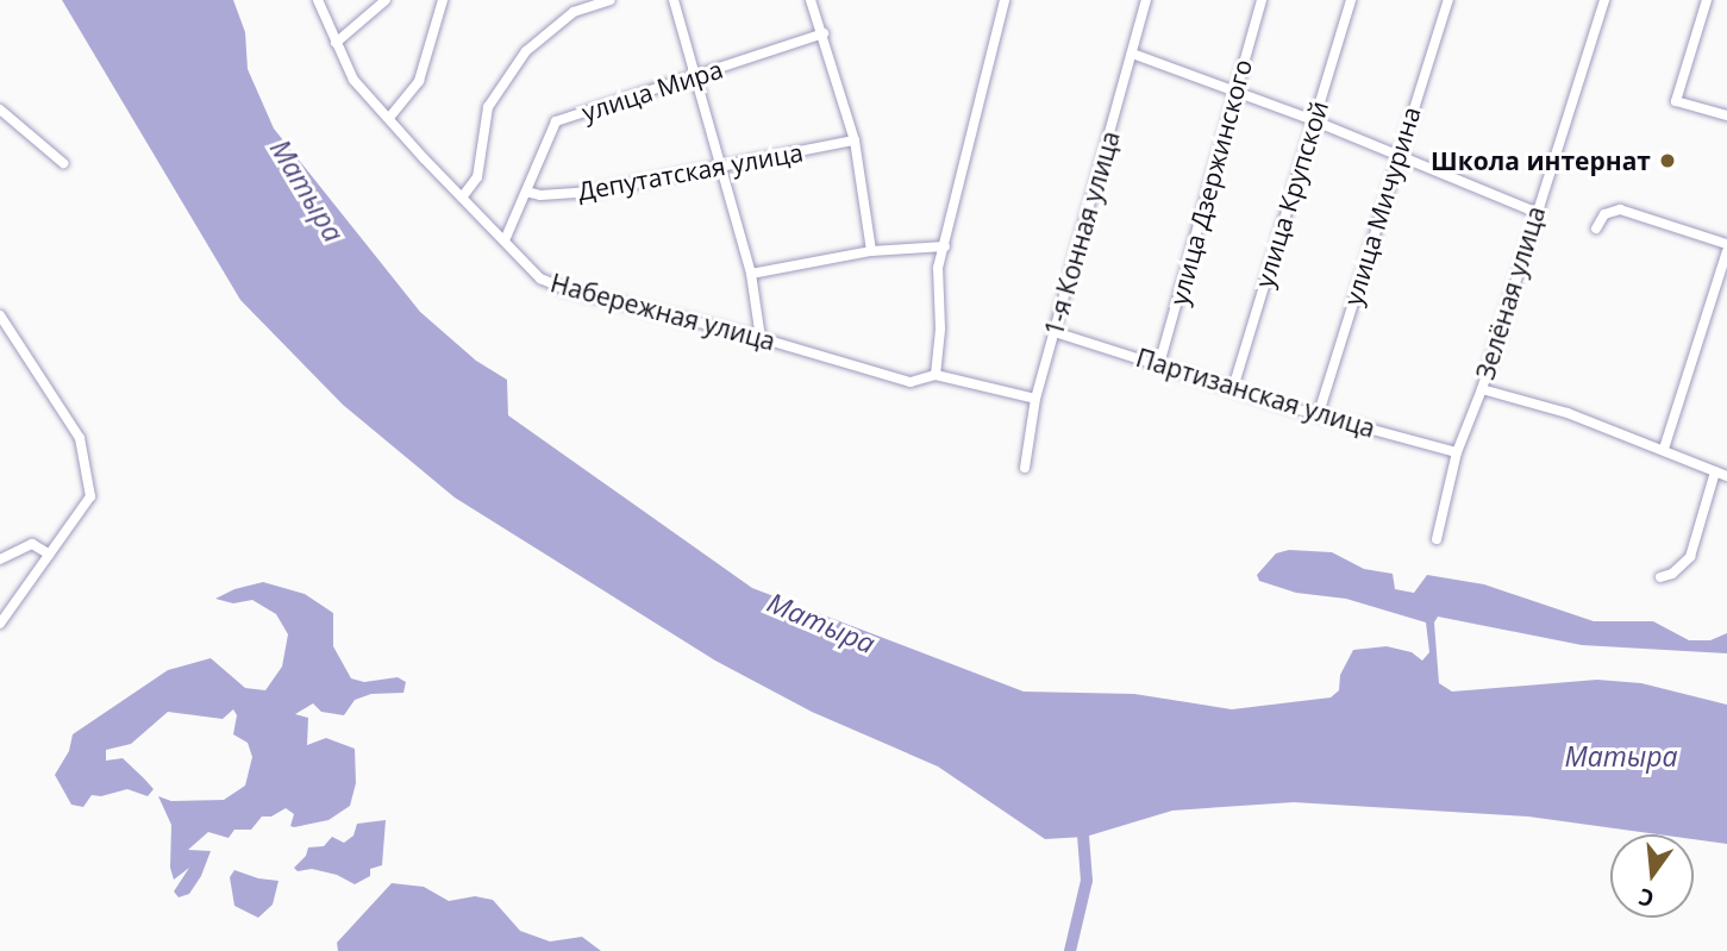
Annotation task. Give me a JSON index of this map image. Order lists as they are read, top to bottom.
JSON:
{
  "streets": {
    "street": [
      "улица Мира",
      "Депутатская улица",
      "улица Дзержинского",
      "улица Крупской",
      "улица Мичурина",
      "1-я Конная улица",
      "Зелёная улица",
      "Набережная улица",
      "Партизанская улица"
    ]
  },
  "crossings": [
    ["улица Мира", "Депутатская улица"],
    ["улица Мира", "Набережная улица"],
    ["улица Дзержинского", "Партизанская улица"],
    ["улица Крупской", "Партизанская улица"],
    ["улица Мичурина", "Партизанская улица"],
    ["1-я Конная улица", "Набережная улица"],
    ["1-я Конная улица", "Партизанская улица"],
    ["Зелёная улица", "Партизанская улица"]
  ],
  "water": ["Матыра"],
  "places": ["Школа интернат"],
  "north": "bottom"
}
